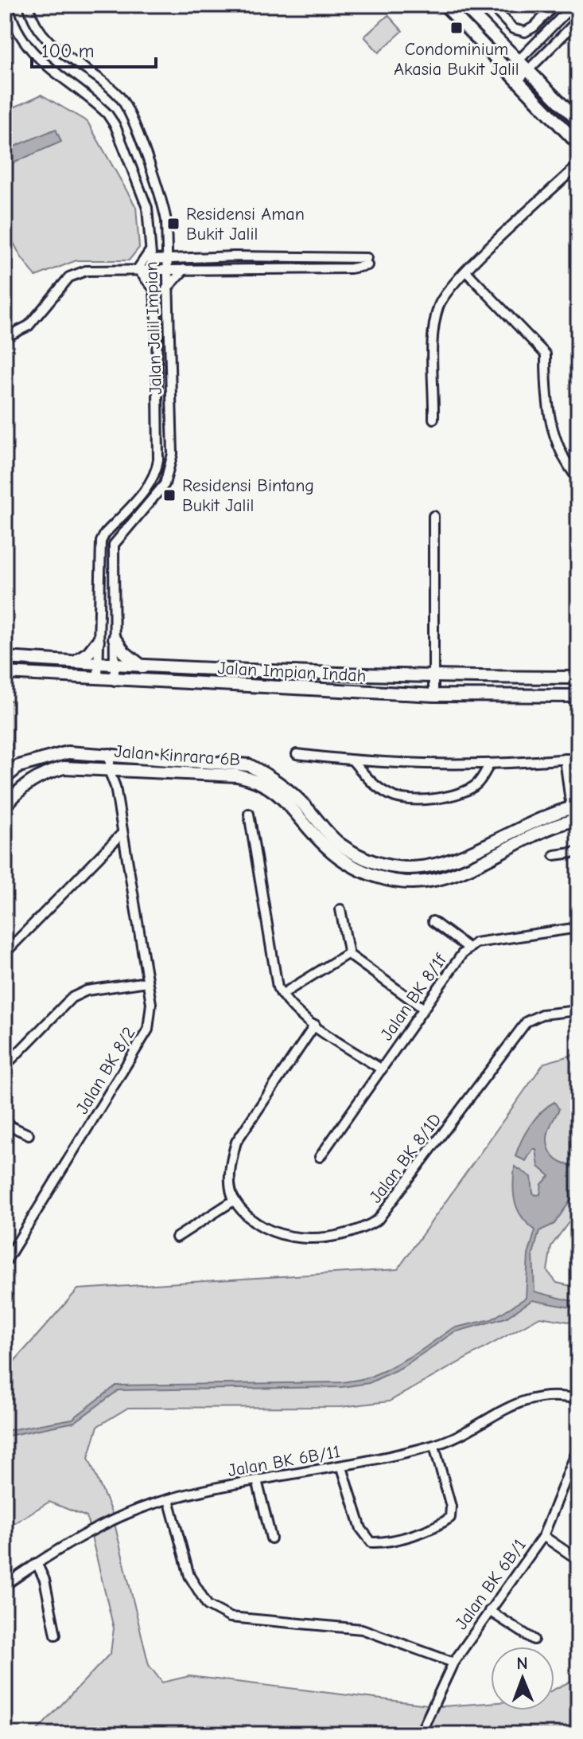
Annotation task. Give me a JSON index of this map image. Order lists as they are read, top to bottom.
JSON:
{
  "streets": {
    "street": [
      "Jalan Jalil Impian",
      "Jalan Impian Indah",
      "Jalan Kinrara 6B",
      "Jalan BK 8/1f",
      "Jalan BK 8/2",
      "Jalan BK 8/1D",
      "Jalan BK 6B/11",
      "Jalan BK 6B/1"
    ]
  },
  "crossings": [
    ["Jalan Jalil Impian", "Jalan Impian Indah"],
    ["Jalan Kinrara 6B", "Jalan BK 8/2"]
  ],
  "places": {
    "transit": ["Condominium Akasia Bukit Jalil", "Residensi Aman Bukit Jalil", "Residensi Bintang Bukit Jalil"]
  },
  "scale_bar": "100 m",
  "north": "top"
}
